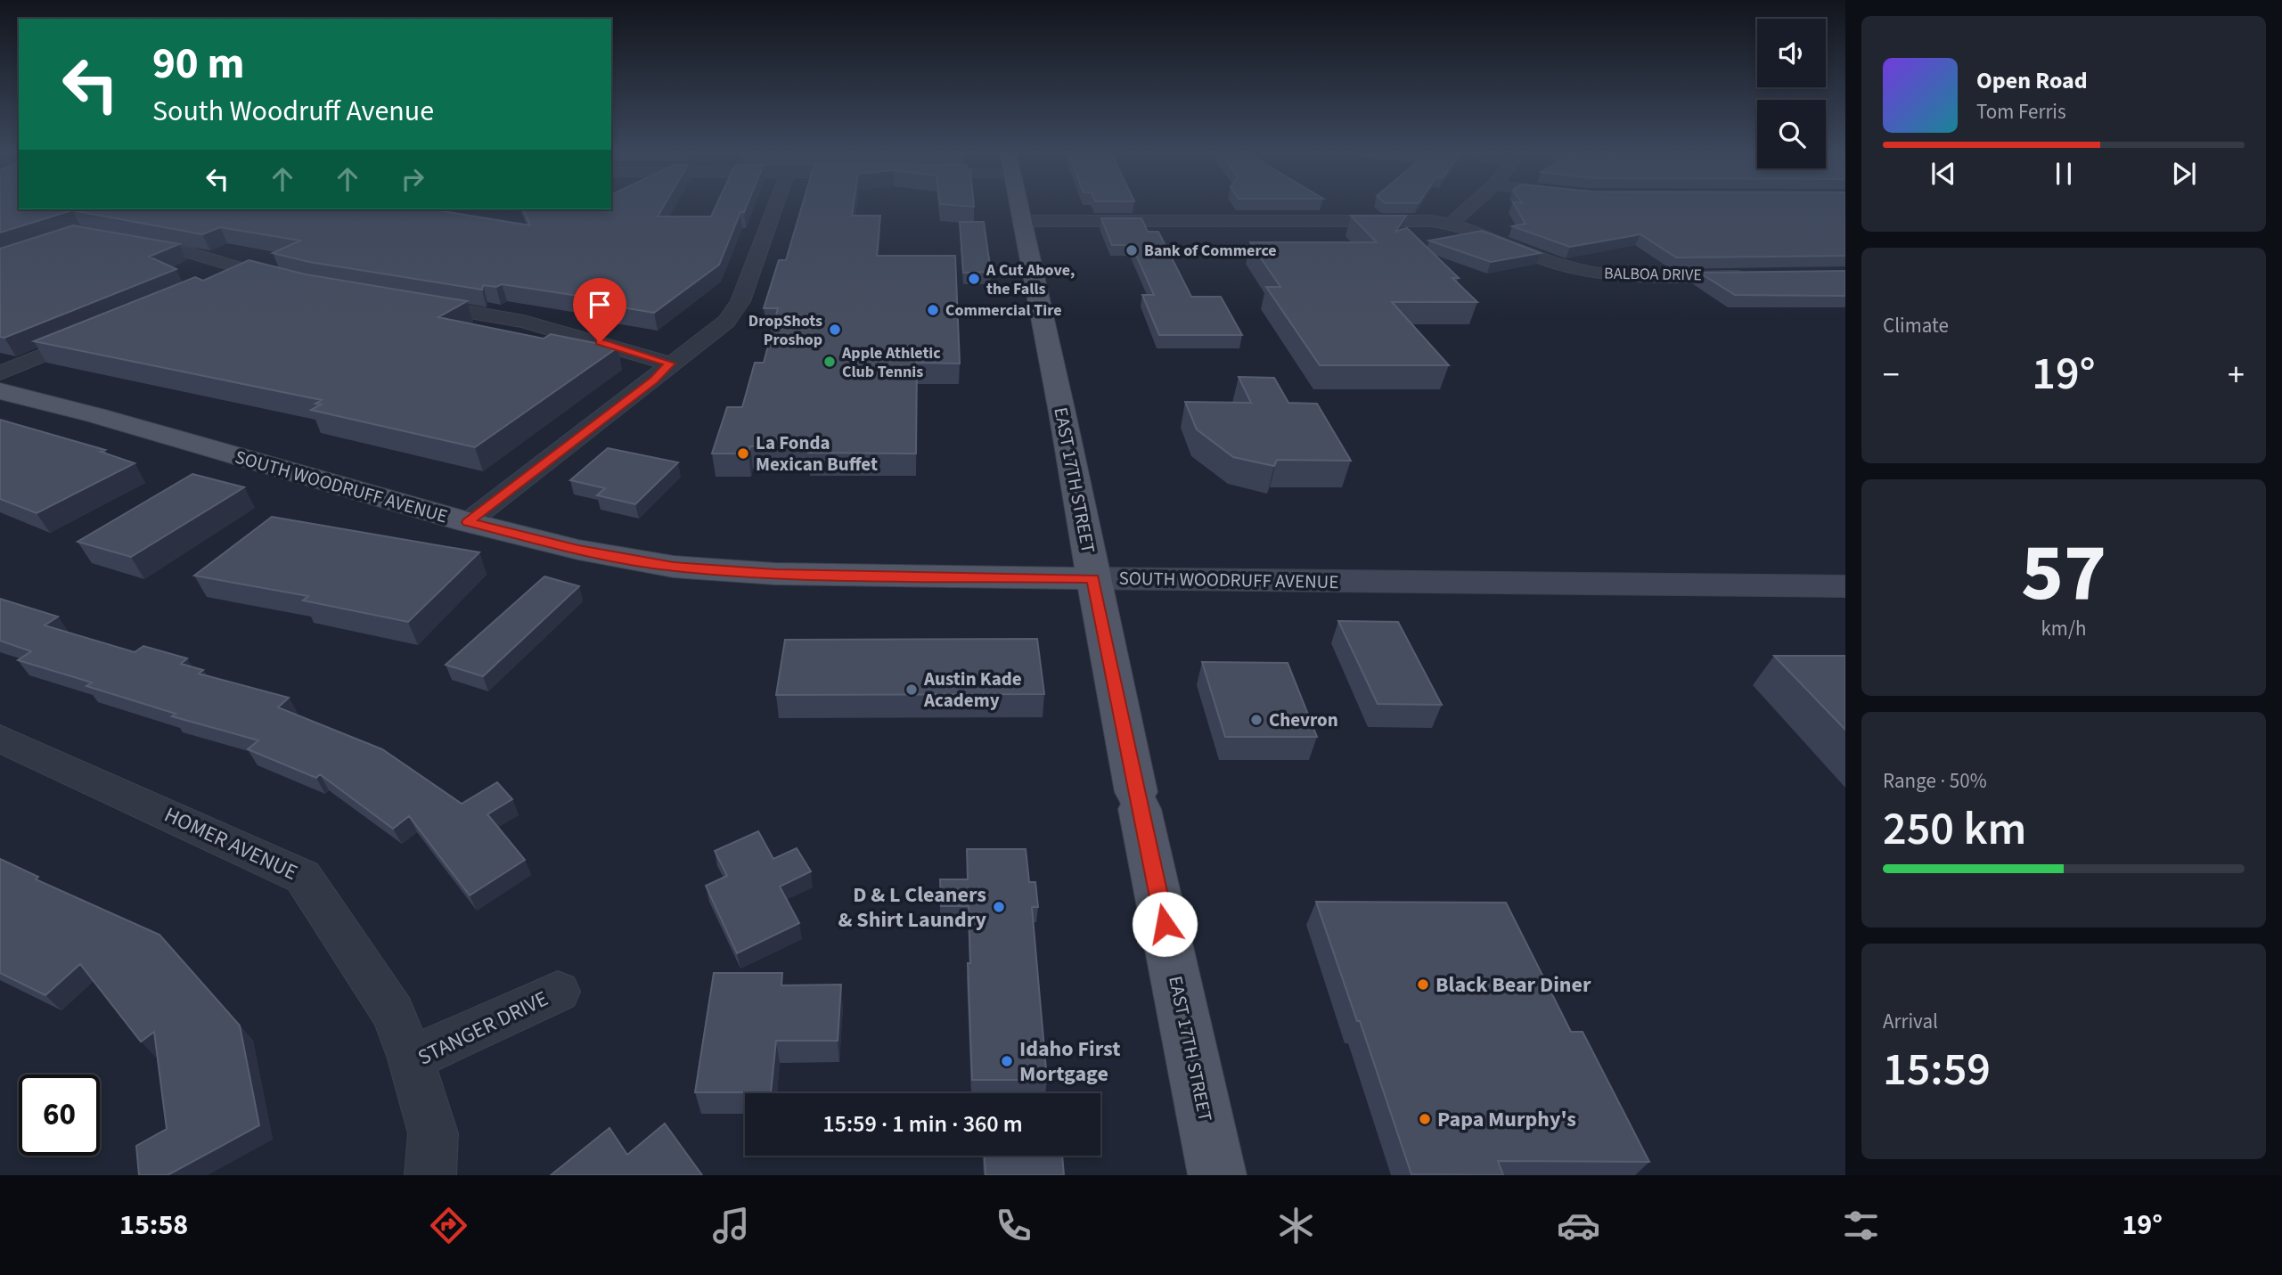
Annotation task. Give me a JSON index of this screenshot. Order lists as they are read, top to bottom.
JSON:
{
  "streets": {
    "main road": ["EAST 17TH STREET", "SOUTH WOODRUFF AVENUE"],
    "street": ["BALBOA DRIVE", "HOMER AVENUE", "STANGER DRIVE"]
  },
  "crossings": [
    ["BALBOA DRIVE", "EAST 17TH STREET"],
    ["EAST 17TH STREET", "SOUTH WOODRUFF AVENUE"],
    ["HOMER AVENUE", "STANGER DRIVE"]
  ],
  "places": [
    "Bank of Commerce",
    "A Cut Above, the Falls",
    "Commercial Tire",
    "DropShots Proshop",
    "Apple Athletic Club Tennis",
    "La Fonda Mexican Buffet",
    "Austin Kade Academy",
    "Chevron",
    "D & L Cleaners & Shirt Laundry",
    "Black Bear Diner",
    "Idaho First Mortgage",
    "Papa Murphy's"
  ],
  "page": {
    "turn": ["90 m", "South Woodruff Avenue"],
    "song": ["Open Road", "Tom Ferris"],
    "tile": [
      "Climate",
      ["57", "km/h"],
      ["Range · 50%", "250 km"],
      ["Arrival", "15:59"]
    ],
    "heat": ["−", "19°", "+"],
    "limit": "60",
    "trip": "15:59 · 1 min · 360 m",
    "tabs": ["15:58", "19°"]
  }
}
